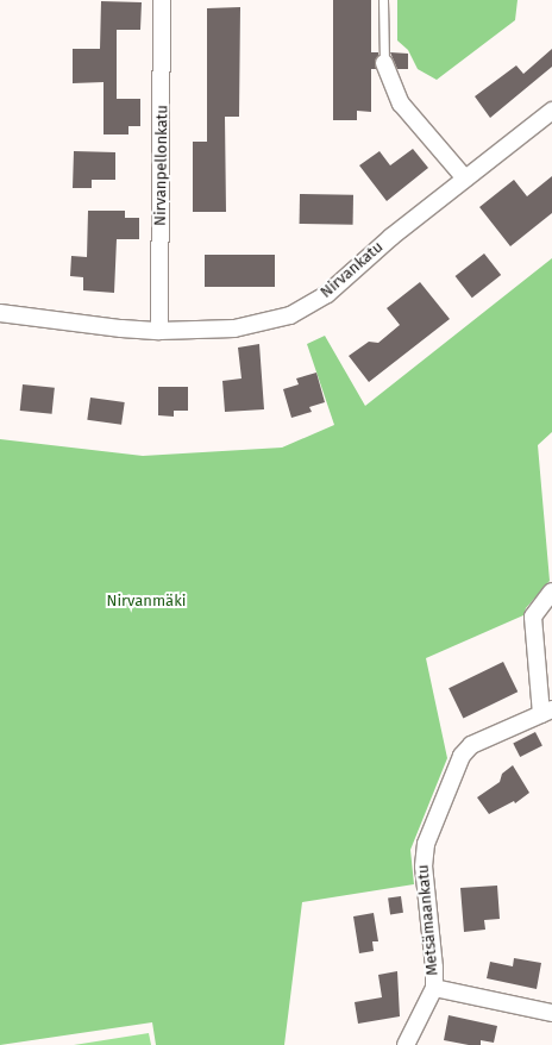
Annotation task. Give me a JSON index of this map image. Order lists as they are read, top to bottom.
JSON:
{
  "streets": {
    "street": ["Nirvanpellonkatu", "Nirvankatu", "Metsämaankatu"]
  },
  "crossings": [
    ["Nirvanpellonkatu", "Nirvankatu"]
  ],
  "parks": ["Nirvanmäki"]
}
